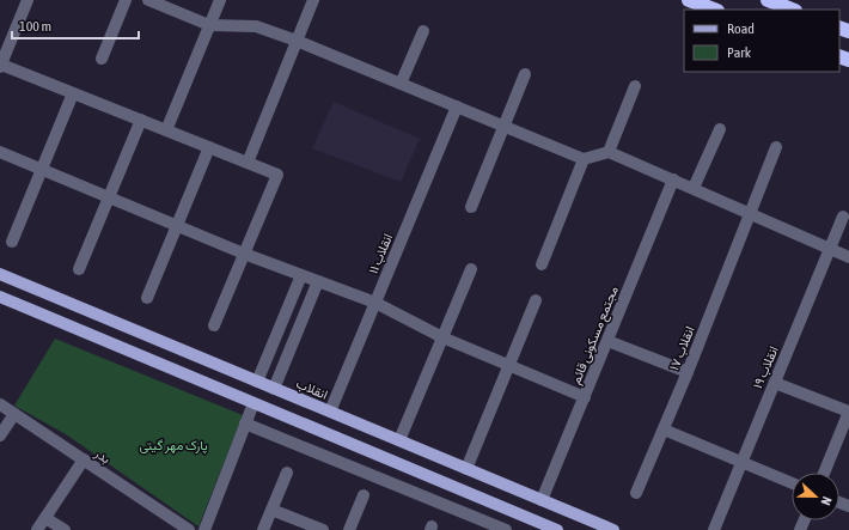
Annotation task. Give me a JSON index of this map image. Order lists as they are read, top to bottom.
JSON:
{
  "streets": {
    "main road": ["انقلاب"],
    "street": [
      "انقلاب ۱۱",
      "مجتمع مسکونی قائم",
      "انقلاب ۱۷",
      "انقلاب ۱۹",
      "بدر"
    ]
  },
  "crossings": [
    ["انقلاب ۱۱", "انقلاب"],
    ["مجتمع مسکونی قائم", "انقلاب"]
  ],
  "parks": ["پارک مهر گیتی"],
  "legend": ["Road", "Park"],
  "scale_bar": "100 m",
  "north": "right"
}
